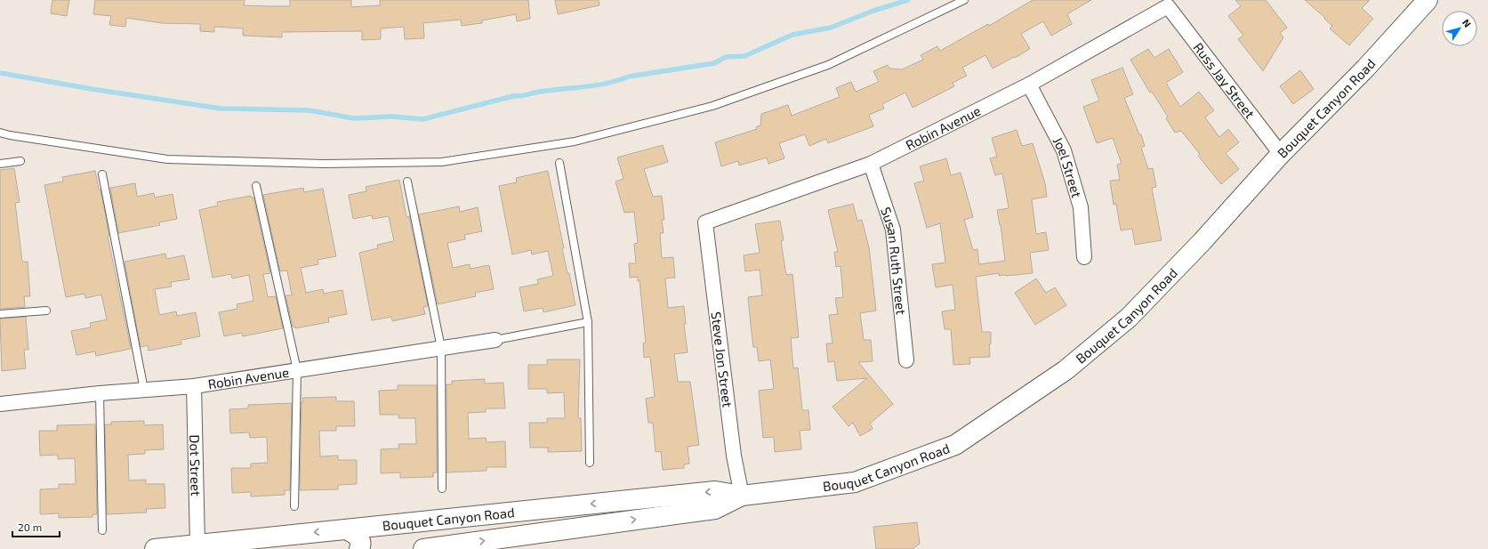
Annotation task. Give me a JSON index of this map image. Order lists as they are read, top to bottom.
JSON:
{
  "streets": {
    "main road": ["Bouquet Canyon Road"],
    "street": [
      "Russ Jay Street",
      "Robin Avenue",
      "Joel Street",
      "Susan Ruth Street",
      "Steve Jon Street",
      "Dot Street"
    ]
  },
  "crossings": [
    ["Russ Jay Street", "Bouquet Canyon Road"],
    ["Russ Jay Street", "Robin Avenue"],
    ["Bouquet Canyon Road", "Steve Jon Street"],
    ["Bouquet Canyon Road", "Dot Street"],
    ["Robin Avenue", "Joel Street"],
    ["Robin Avenue", "Susan Ruth Street"],
    ["Robin Avenue", "Steve Jon Street"],
    ["Robin Avenue", "Dot Street"]
  ],
  "scale_bar": "20 m",
  "north": "top right"
}
